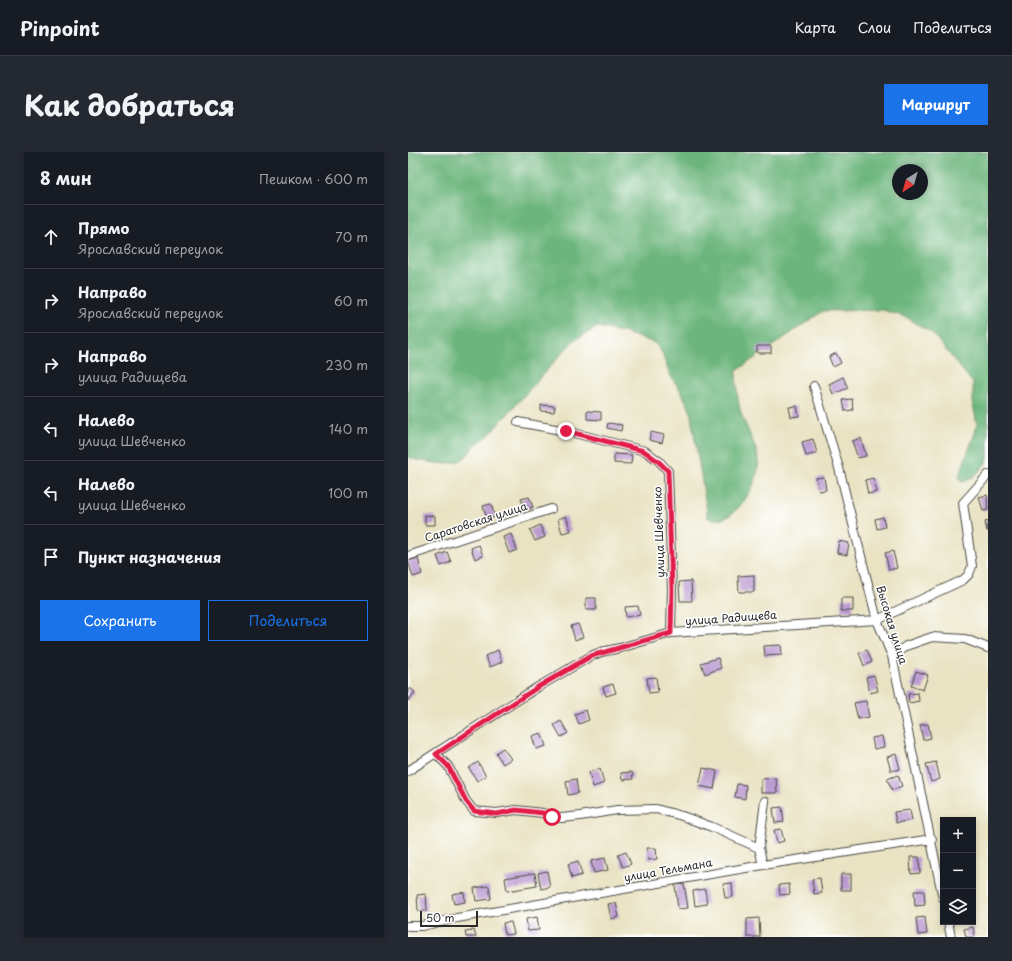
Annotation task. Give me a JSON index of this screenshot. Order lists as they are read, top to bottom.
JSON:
{
  "streets": {
    "street": [
      "Саратовская улица",
      "улица Шевченко",
      "улица Радищева",
      "Высокая улица",
      "улица Тельмана"
    ]
  },
  "crossings": [
    ["улица Шевченко", "улица Радищева"],
    ["улица Радищева", "Высокая улица"],
    ["Высокая улица", "улица Тельмана"]
  ],
  "scale_bar": "50 m",
  "north": "bottom left",
  "page": {
    "header": "Pinpoint",
    "nav": ["Карта", "Слои", "Поделиться"],
    "title": "Как добраться",
    "buttons": [
      "Маршрут",
      ["Сохранить", "Поделиться"]
    ],
    "heading": ["8 мин", "Пешком · 600 m"],
    "list": [
      ["Прямо", "Ярославский переулок", "70 m"],
      ["Направо", "Ярославский переулок", "60 m"],
      ["Направо", "улица Радищева", "230 m"],
      ["Налево", "улица Шевченко", "140 m"],
      ["Налево", "улица Шевченко", "100 m"],
      "Пункт назначения"
    ],
    "map_buttons": ["+", "−"],
    "scale": "50 m"
  }
}
